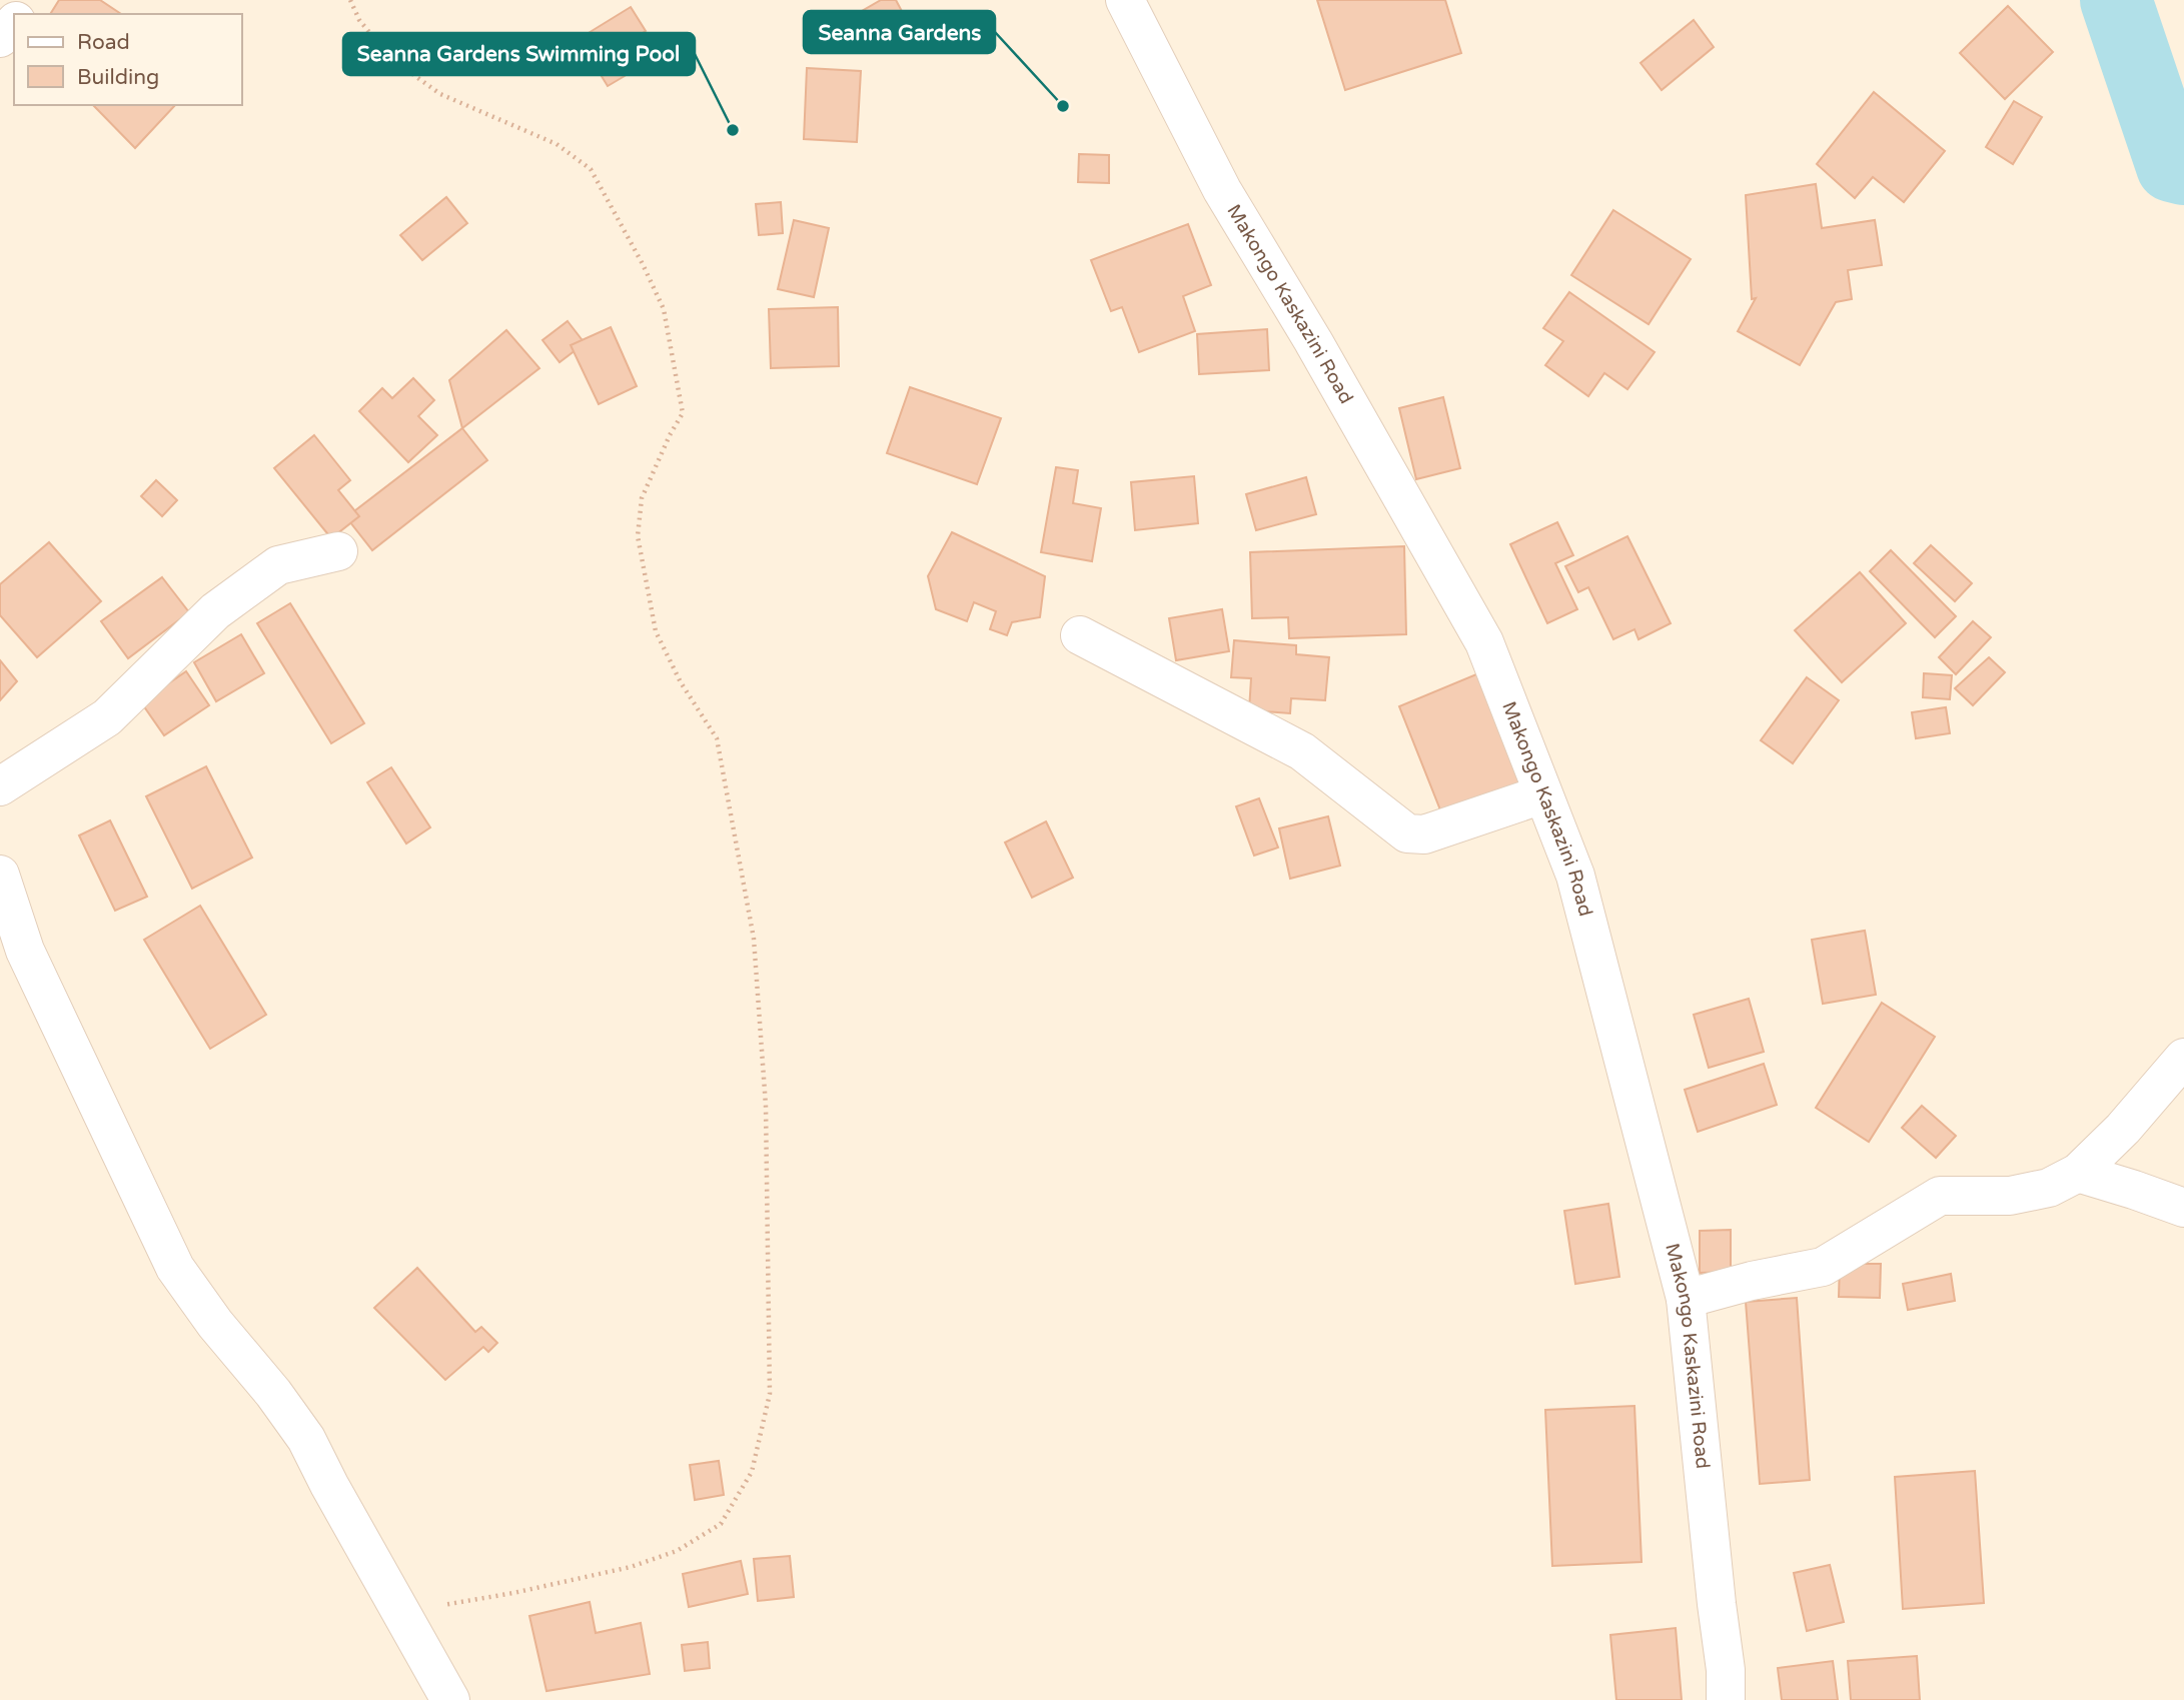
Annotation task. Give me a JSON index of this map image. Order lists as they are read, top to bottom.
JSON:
{
  "streets": {
    "street": ["Makongo Kaskazini Road"]
  },
  "places": ["Seanna Gardens", "Seanna Gardens Swimming Pool"],
  "legend": ["Road", "Building"]
}
